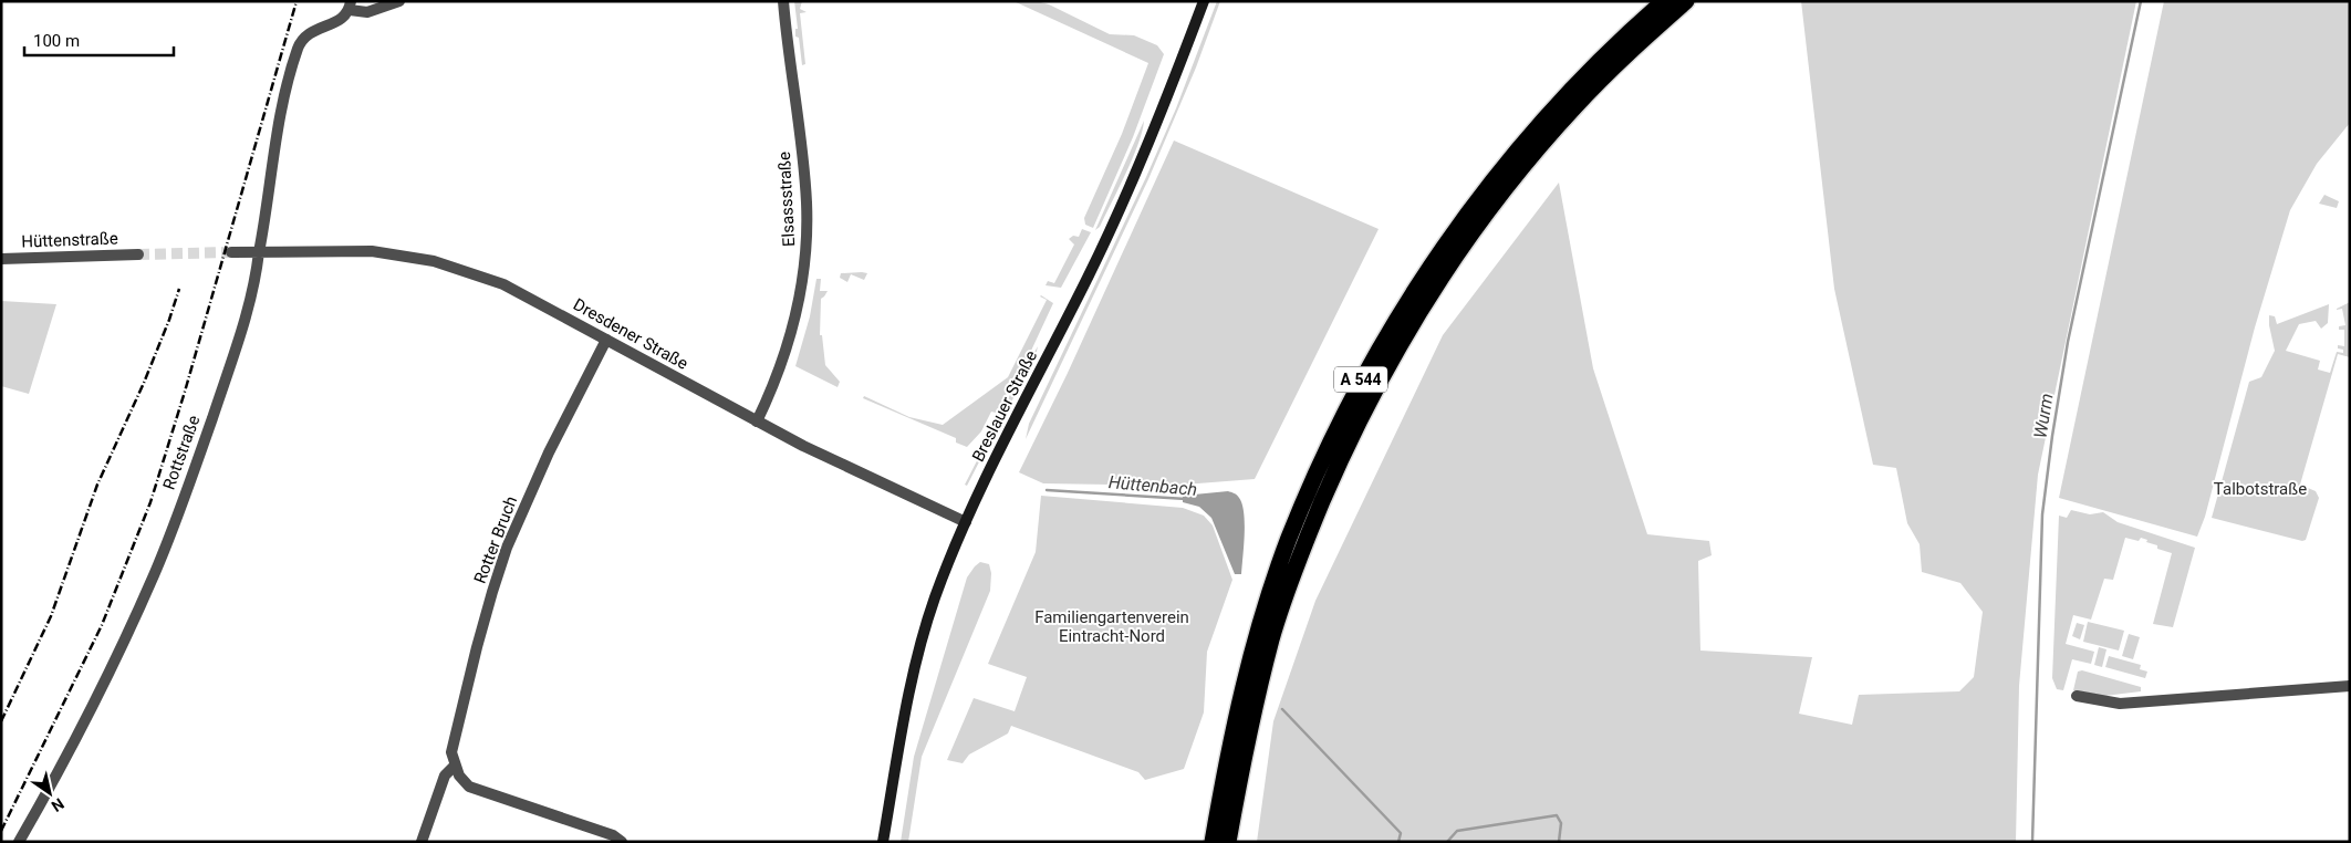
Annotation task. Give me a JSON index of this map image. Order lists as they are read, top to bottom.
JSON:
{
  "streets": {
    "highway": ["A 544"],
    "main road": ["Breslauer Straße"],
    "street": [
      "Elsassstraße",
      "Hüttenstraße",
      "Dresdener Straße",
      "Rottstraße",
      "Rotter Bruch"
    ]
  },
  "crossings": [
    ["Elsassstraße", "Dresdener Straße"],
    ["Dresdener Straße", "Breslauer Straße"],
    ["Dresdener Straße", "Rottstraße"],
    ["Dresdener Straße", "Rotter Bruch"]
  ],
  "water": ["Wurm", "Hüttenbach"],
  "parks": ["Talbotstraße", "Familiengartenverein Eintracht-Nord"],
  "scale_bar": "100 m",
  "north": "bottom right"
}
